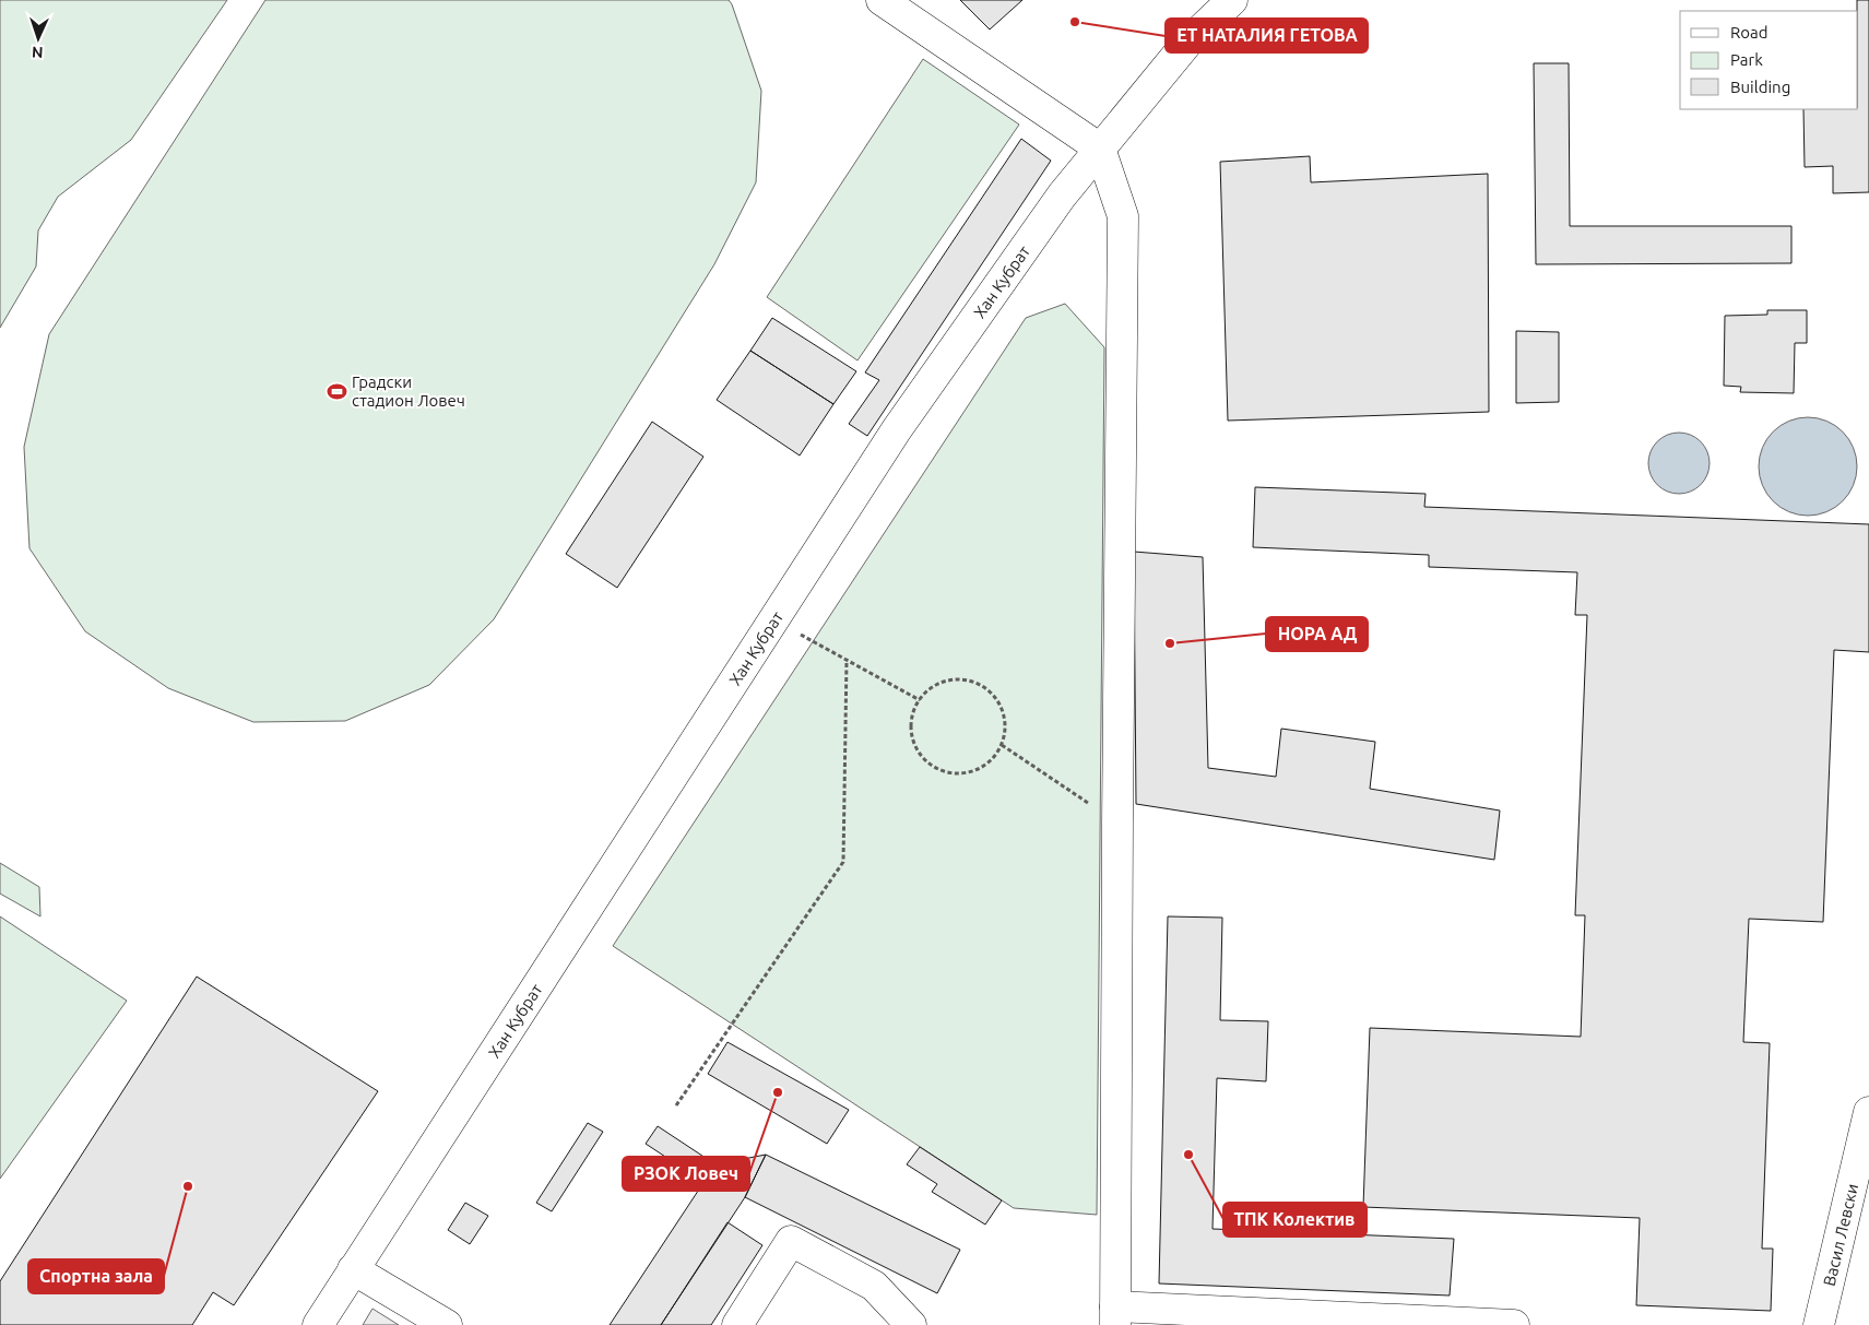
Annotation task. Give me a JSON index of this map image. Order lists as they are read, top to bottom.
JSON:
{
  "streets": {
    "street": ["Хан Кубрат", "Васил Левски"]
  },
  "places": {
    "other": [
      "ЕТ НАТАЛИЯ ГЕТОВА",
      "НОРА АД",
      "РЗОК Ловеч",
      "ТПК Колектив",
      "Спортна зала"
    ],
    "sports": ["Градски стадион Ловеч"]
  },
  "legend": ["Road", "Park", "Building"],
  "north": "bottom"
}
